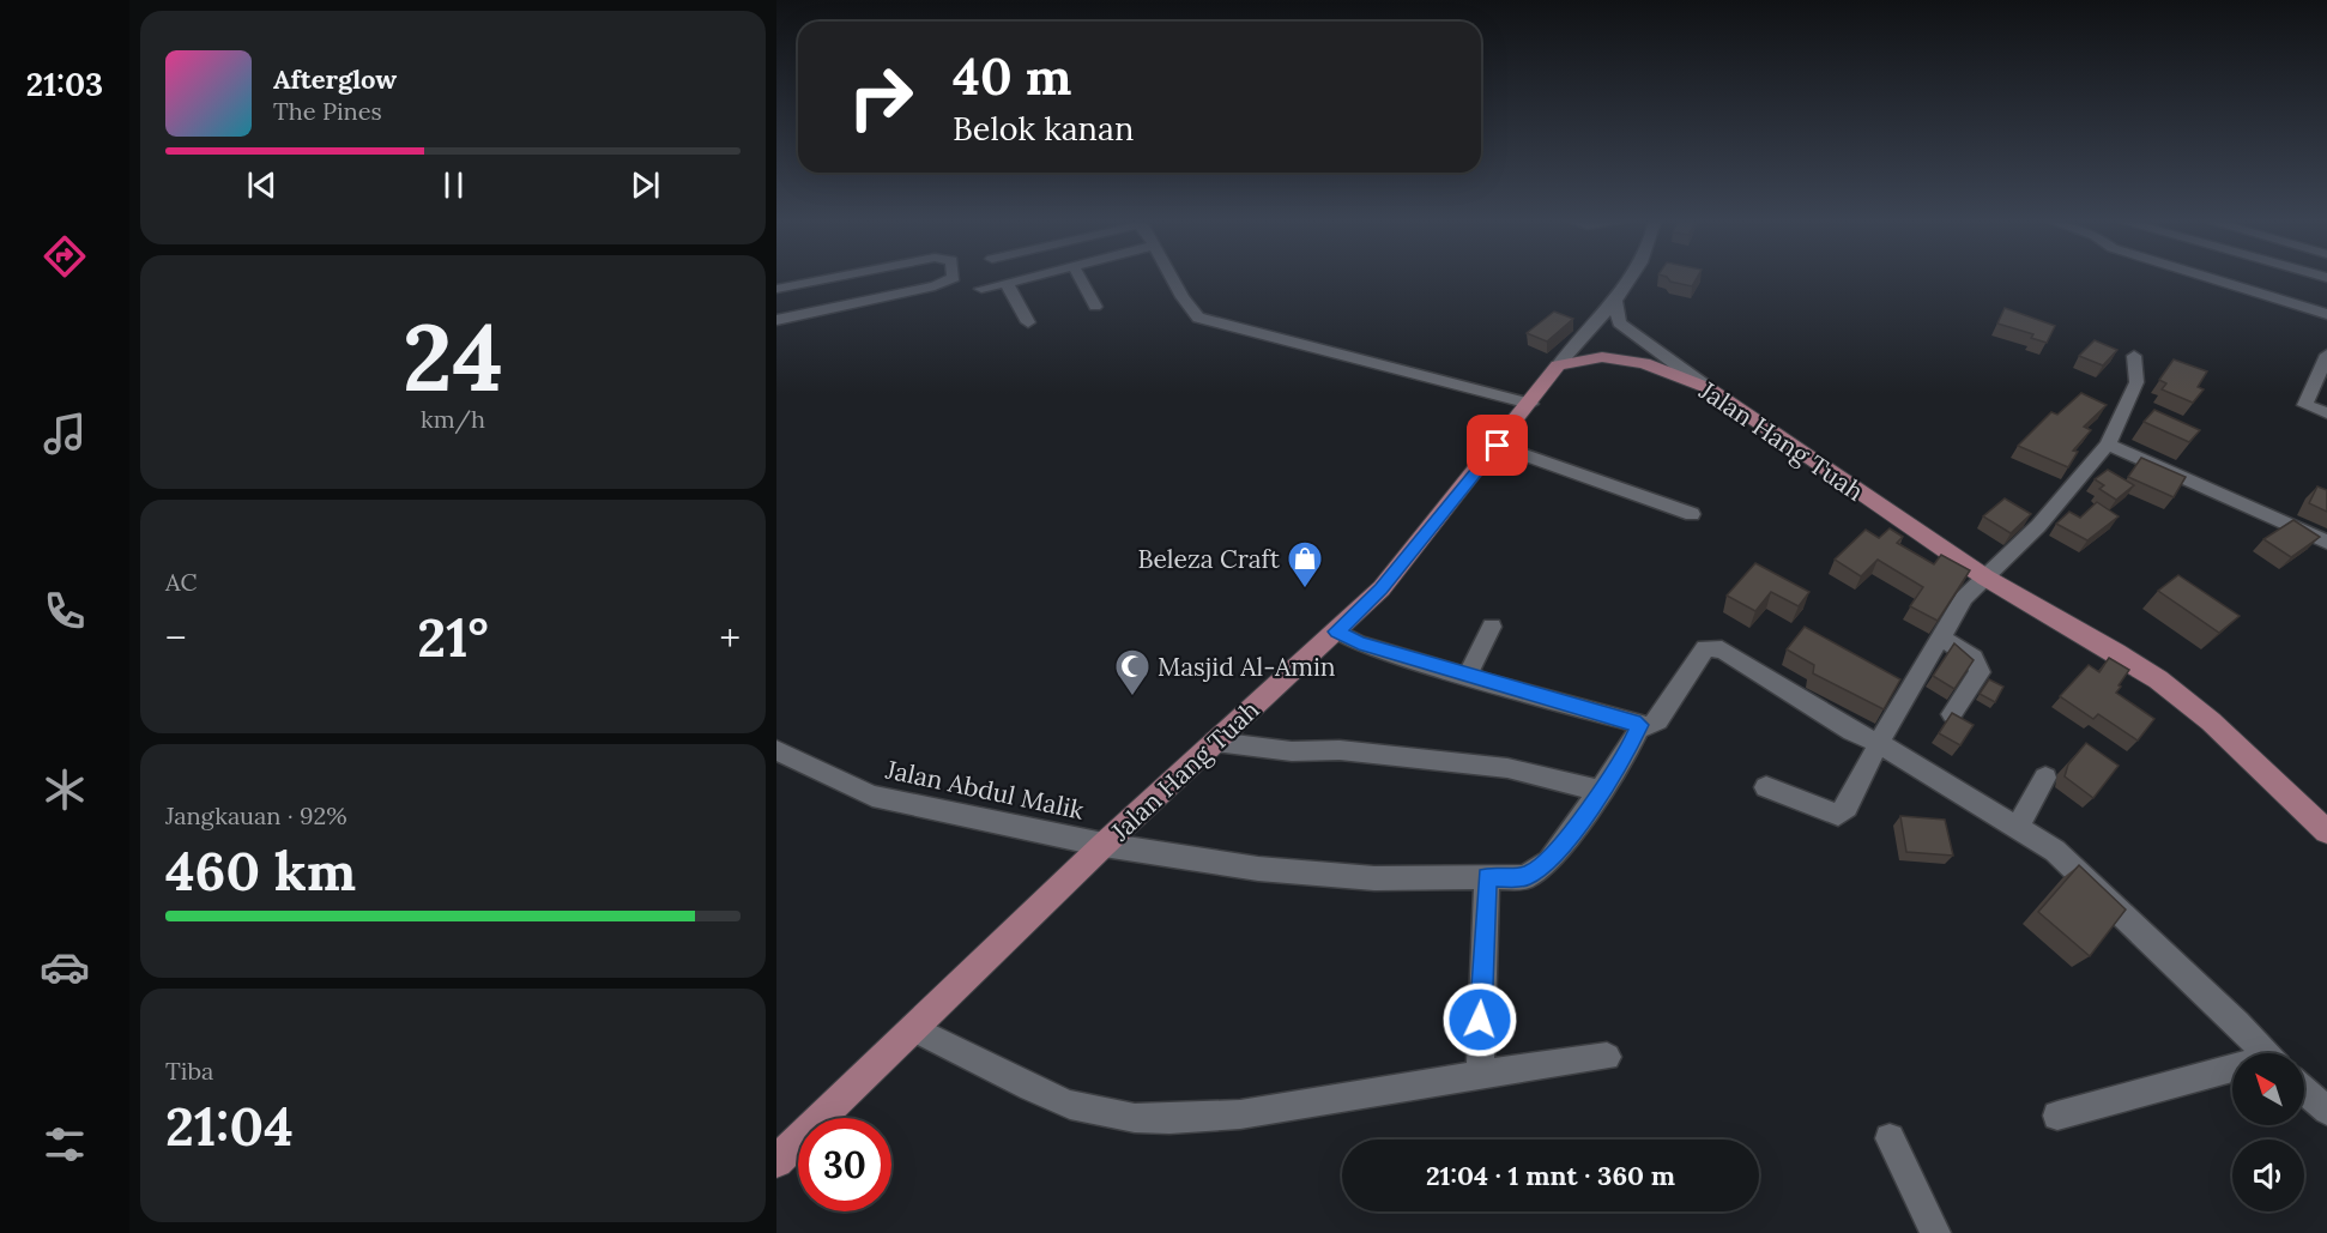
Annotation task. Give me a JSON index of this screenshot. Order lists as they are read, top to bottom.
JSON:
{
  "streets": {
    "main road": ["Jalan Hang Tuah"],
    "street": ["Jalan Abdul Malik"]
  },
  "crossings": [
    ["Jalan Hang Tuah", "Jalan Abdul Malik"]
  ],
  "places": {
    "shop": ["Beleza Craft"],
    "mosque": ["Masjid Al-Amin"]
  },
  "north": "top left",
  "page": {
    "tabs": "21:03",
    "turn": ["40 m", "Belok kanan"],
    "song": ["Afterglow", "The Pines"],
    "tile": [
      ["24", "km/h"],
      "AC",
      ["Jangkauan · 92%", "460 km"],
      ["Tiba", "21:04"]
    ],
    "heat": ["−", "21°", "+"],
    "limit": "30",
    "trip": "21:04 · 1 mnt · 360 m"
  }
}
